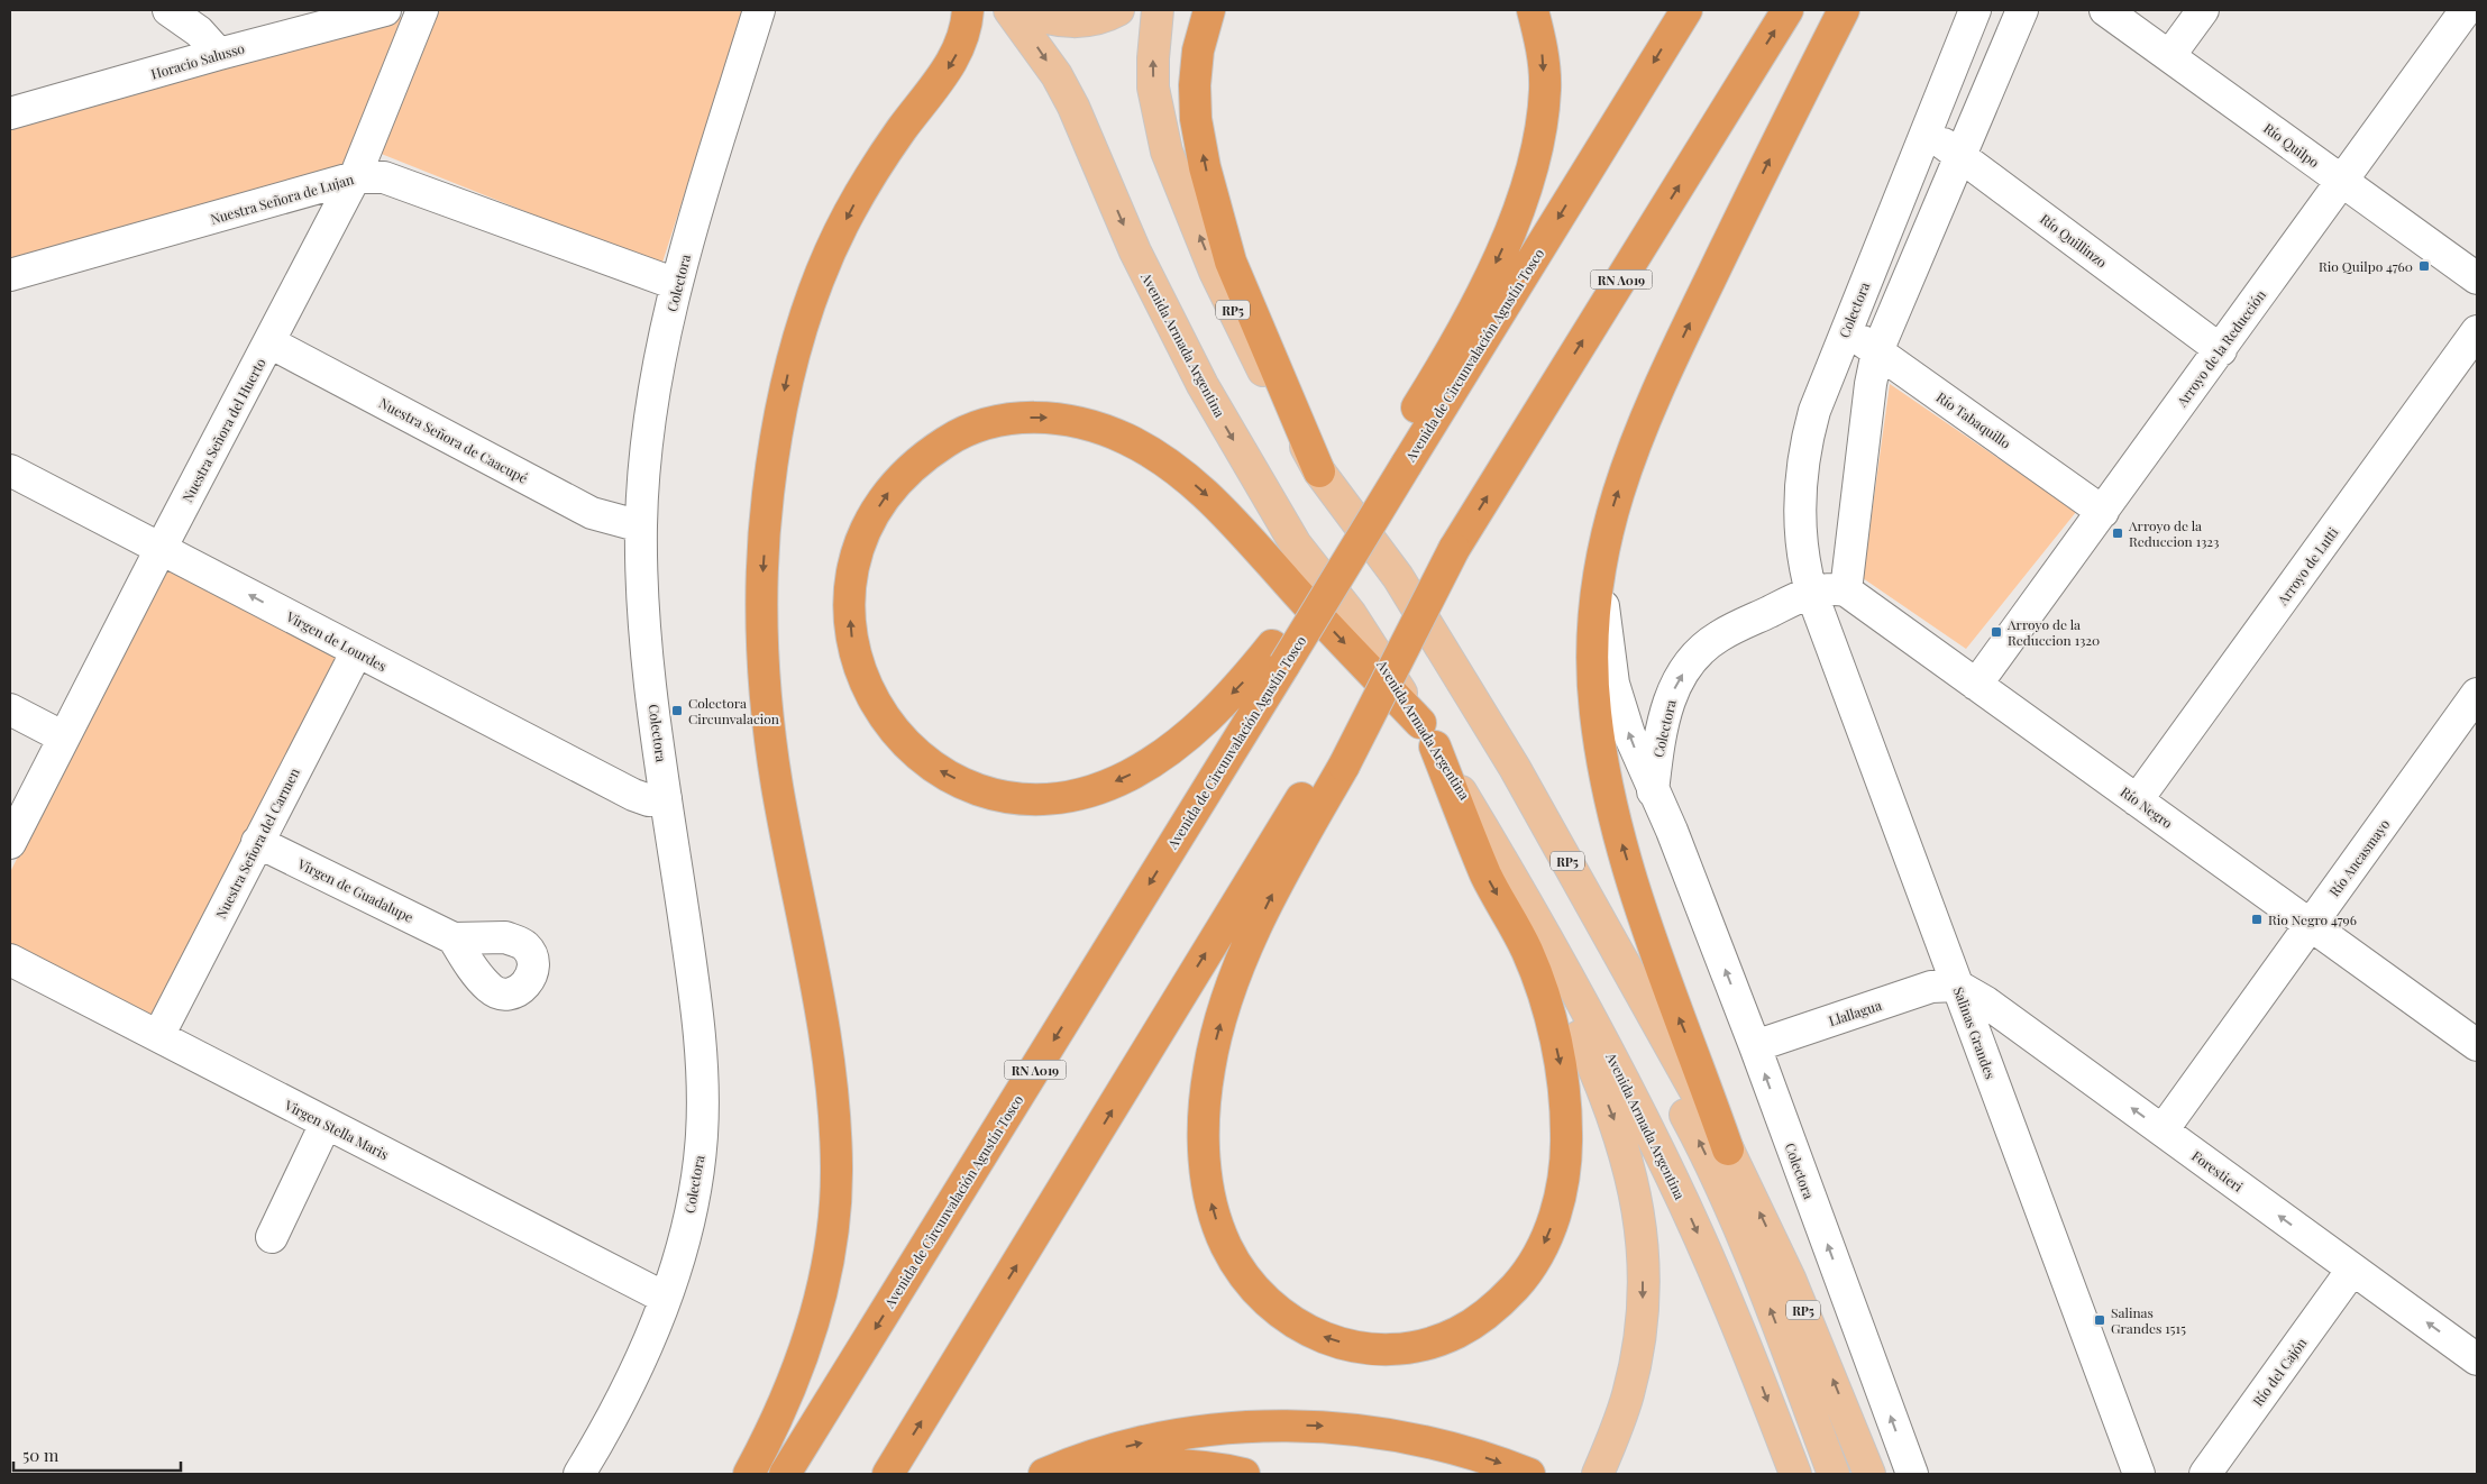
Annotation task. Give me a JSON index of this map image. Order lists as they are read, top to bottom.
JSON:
{
  "streets": {
    "highway": ["RN A019", "Avenida de Circunvalación Agustín Tosco"],
    "main road": ["RP5", "Avenida Armada Argentina"],
    "street": [
      "Horacio Salusso",
      "Río Quilpo",
      "Nuestra Señora de Lujan",
      "Río Quillinzo",
      "Colectora",
      "Arroyo de la Reducción",
      "Río Tabaquillo",
      "Nuestra Señora del Huerto",
      "Nuestra Señora de Caacupé",
      "Arroyo de Lutti",
      "Virgen de Lourdes",
      "Río Negro",
      "Nuestra Señora del Carmen",
      "Río Ancasmayo",
      "Virgen de Guadalupe",
      "Llallagua",
      "Salinas Grandes",
      "Virgen Stella Maris",
      "Forestieri",
      "Río del Cajón"
    ]
  },
  "crossings": [
    ["Río Quilpo", "Arroyo de la Reducción"],
    ["Nuestra Señora de Lujan", "Colectora"],
    ["Nuestra Señora de Lujan", "Nuestra Señora del Huerto"],
    ["Río Quillinzo", "Colectora"],
    ["Río Quillinzo", "Arroyo de la Reducción"],
    ["Colectora", "Río Tabaquillo"],
    ["Colectora", "Nuestra Señora de Caacupé"],
    ["Colectora", "Virgen de Lourdes"],
    ["Colectora", "Llallagua"],
    ["Colectora", "Salinas Grandes"],
    ["Colectora", "Virgen Stella Maris"],
    ["Arroyo de la Reducción", "Río Tabaquillo"],
    ["Arroyo de la Reducción", "Río Negro"],
    ["Nuestra Señora del Huerto", "Nuestra Señora de Caacupé"],
    ["Nuestra Señora del Huerto", "Virgen de Lourdes"],
    ["Arroyo de Lutti", "Río Negro"],
    ["Virgen de Lourdes", "Nuestra Señora del Carmen"],
    ["Río Negro", "Río Ancasmayo"],
    ["Nuestra Señora del Carmen", "Virgen de Guadalupe"],
    ["Nuestra Señora del Carmen", "Virgen Stella Maris"],
    ["Río Ancasmayo", "Forestieri"],
    ["Llallagua", "Salinas Grandes"],
    ["Llallagua", "Forestieri"],
    ["Salinas Grandes", "Forestieri"],
    ["Forestieri", "Río del Cajón"]
  ],
  "one_way": ["Forestieri"],
  "places": {
    "transit": [
      "Rio Quilpo 4760",
      "Arroyo de la Reduccion 1323",
      "Arroyo de la Reduccion 1320",
      "Colectora Circunvalacion",
      "Rio Negro 4796",
      "Salinas Grandes 1515"
    ]
  },
  "scale_bar": "50 m"
}
